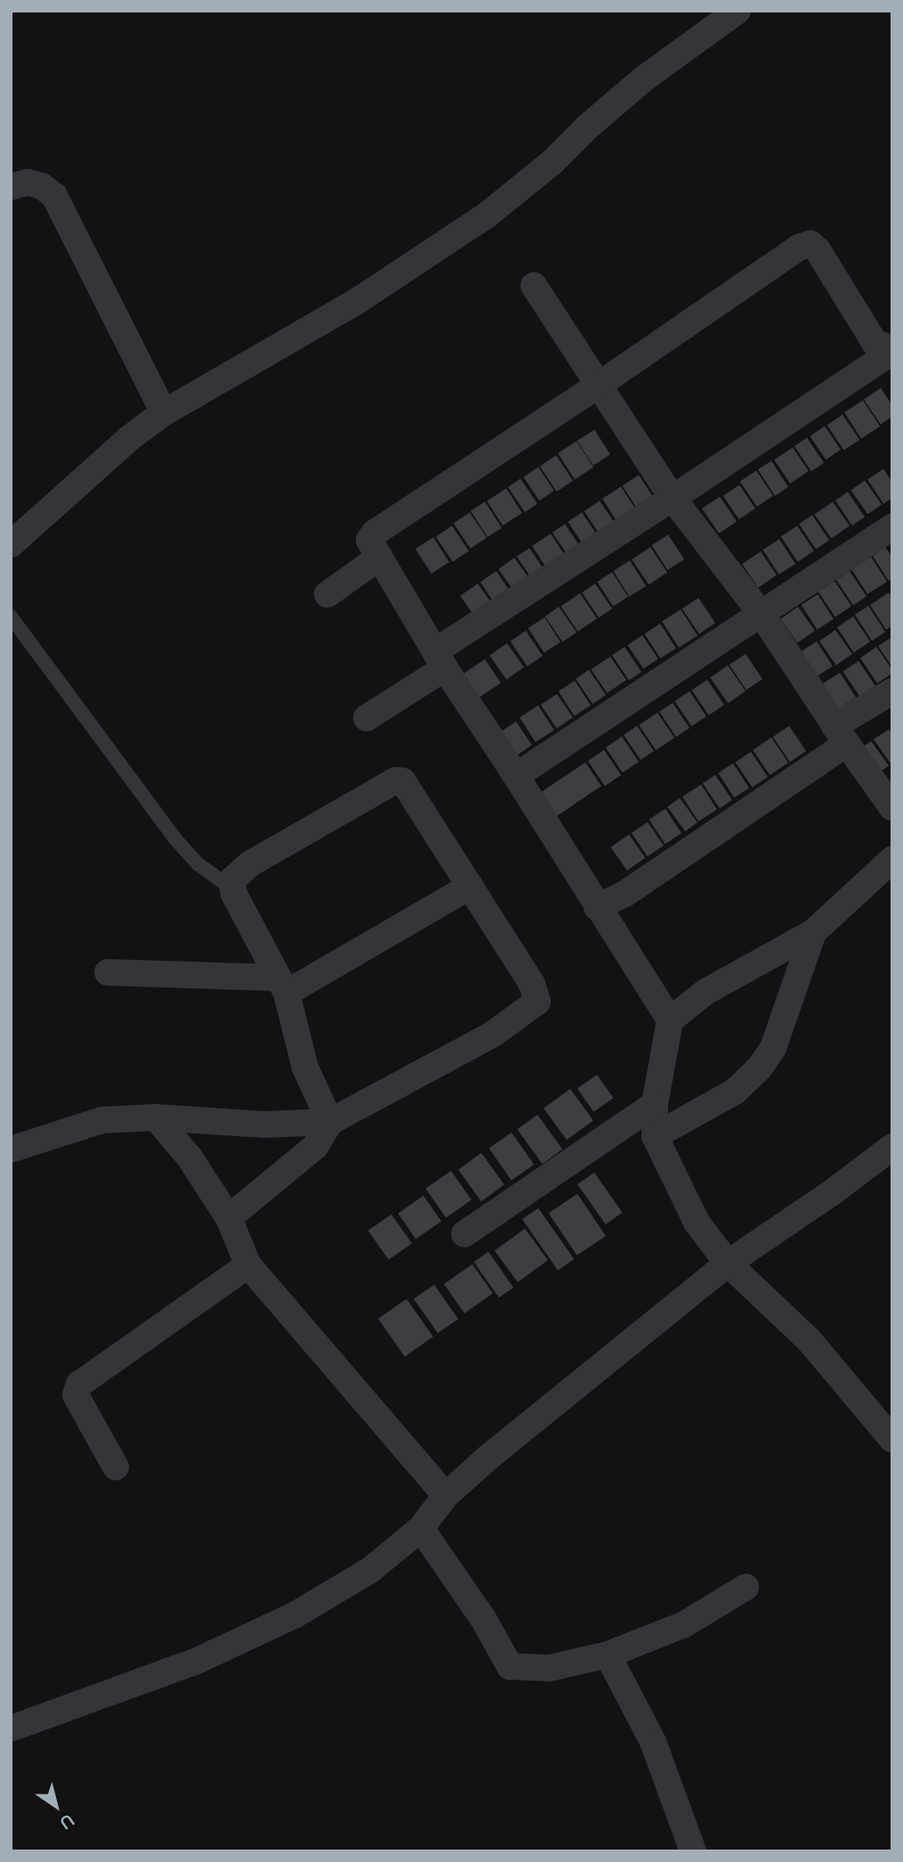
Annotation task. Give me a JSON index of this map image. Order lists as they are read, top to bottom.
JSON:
{
  "north": "bottom right"
}
